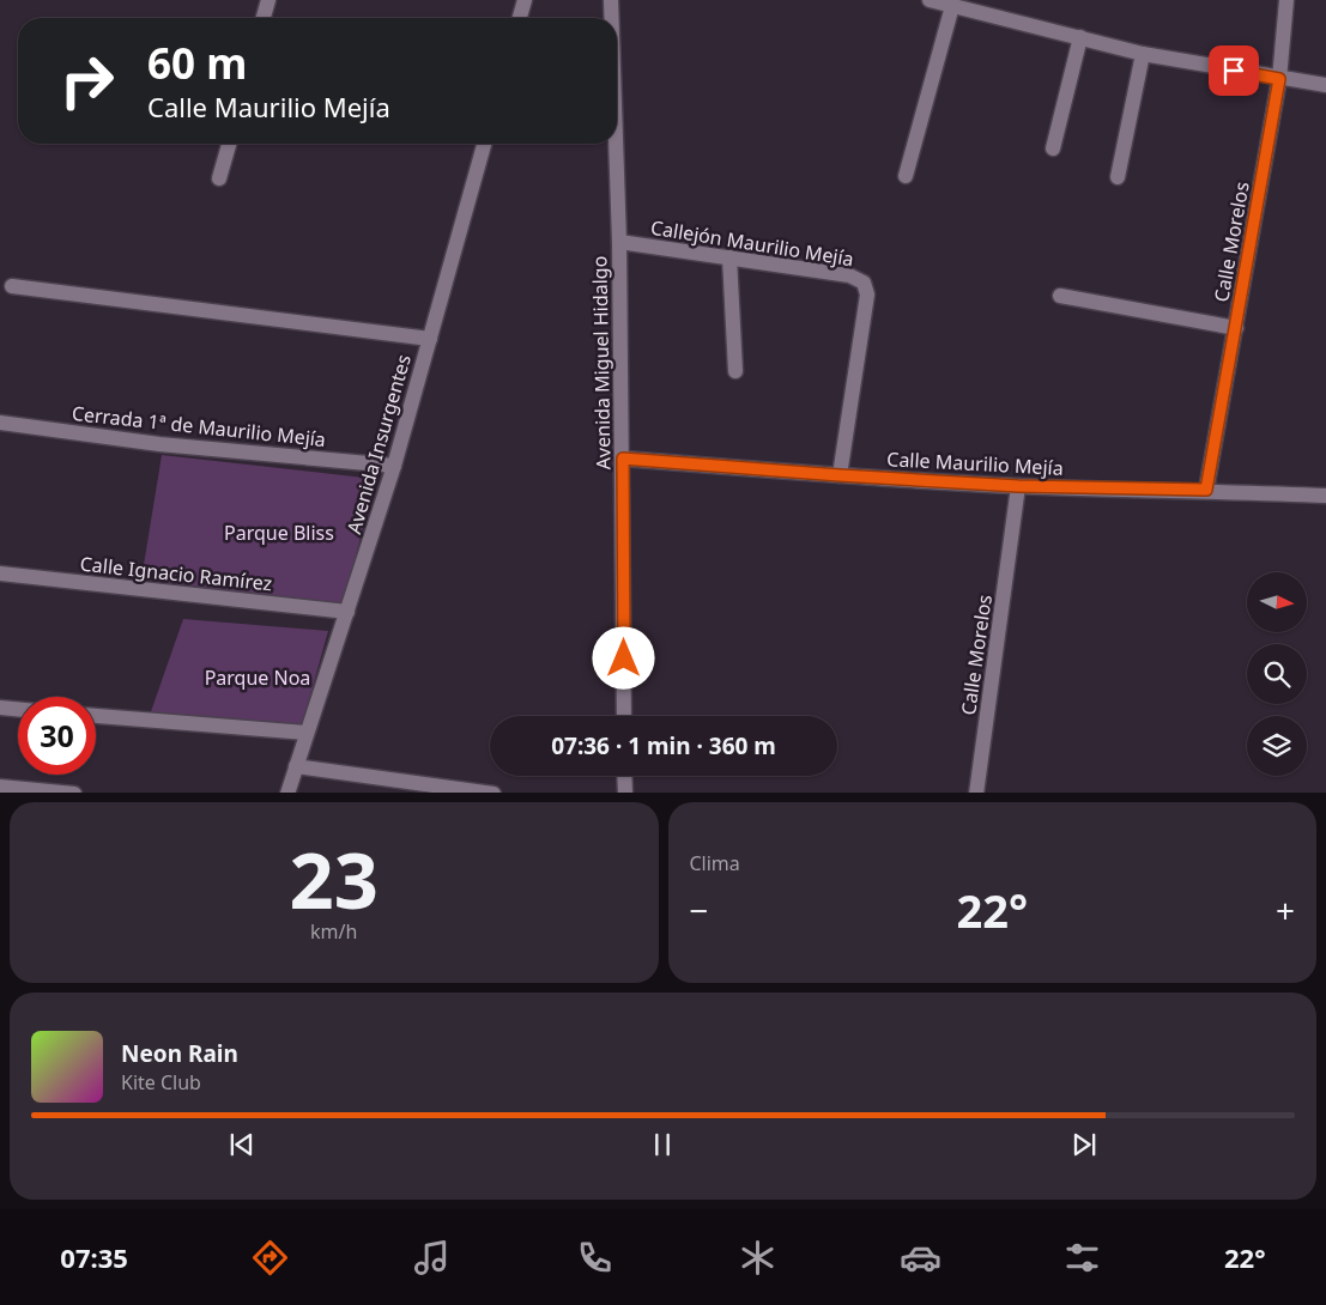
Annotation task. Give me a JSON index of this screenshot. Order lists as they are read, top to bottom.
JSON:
{
  "streets": {
    "street": [
      "Calle Morelos",
      "Callejón Maurilio Mejía",
      "Avenida Miguel Hidalgo",
      "Cerrada 1ª de Maurilio Mejía",
      "Avenida Insurgentes",
      "Calle Maurilio Mejía",
      "Calle Ignacio Ramírez"
    ]
  },
  "crossings": [
    ["Calle Morelos", "Calle Maurilio Mejía"],
    ["Callejón Maurilio Mejía", "Avenida Miguel Hidalgo"],
    ["Callejón Maurilio Mejía", "Calle Maurilio Mejía"],
    ["Avenida Miguel Hidalgo", "Calle Maurilio Mejía"],
    ["Cerrada 1ª de Maurilio Mejía", "Avenida Insurgentes"],
    ["Avenida Insurgentes", "Calle Ignacio Ramírez"]
  ],
  "parks": ["Parque Bliss", "Parque Noa"],
  "north": "right",
  "page": {
    "turn": ["60 m", "Calle Maurilio Mejía"],
    "limit": "30",
    "trip": "07:36 · 1 min · 360 m",
    "tile": [
      ["23", "km/h"],
      "Clima"
    ],
    "heat": ["−", "22°", "+"],
    "song": ["Neon Rain", "Kite Club"],
    "tabs": ["07:35", "22°"]
  }
}
